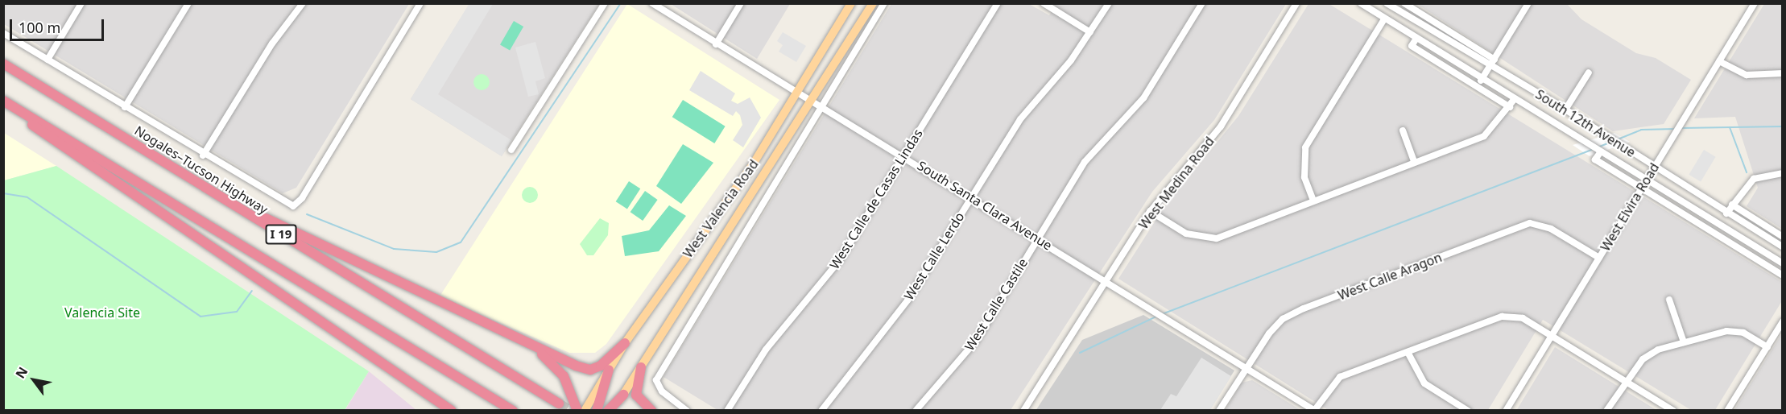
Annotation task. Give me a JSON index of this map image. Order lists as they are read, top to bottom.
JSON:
{
  "streets": {
    "highway": ["Nogales–Tucson Highway", "I 19"],
    "main road": ["West Valencia Road"],
    "street": [
      "South 12th Avenue",
      "West Medina Road",
      "West Calle de Casas Lindas",
      "South Santa Clara Avenue",
      "West Elvira Road",
      "West Calle Lerdo",
      "West Calle Aragon",
      "West Calle Castile"
    ]
  },
  "crossings": [
    ["South 12th Avenue", "West Elvira Road"],
    ["West Medina Road", "South Santa Clara Avenue"],
    ["West Calle de Casas Lindas", "South Santa Clara Avenue"],
    ["South Santa Clara Avenue", "West Valencia Road"],
    ["South Santa Clara Avenue", "West Calle Lerdo"],
    ["South Santa Clara Avenue", "West Calle Aragon"],
    ["South Santa Clara Avenue", "West Calle Castile"],
    ["West Elvira Road", "West Calle Aragon"]
  ],
  "parks": ["Valencia Site"],
  "scale_bar": "100 m",
  "north": "top left"
}
